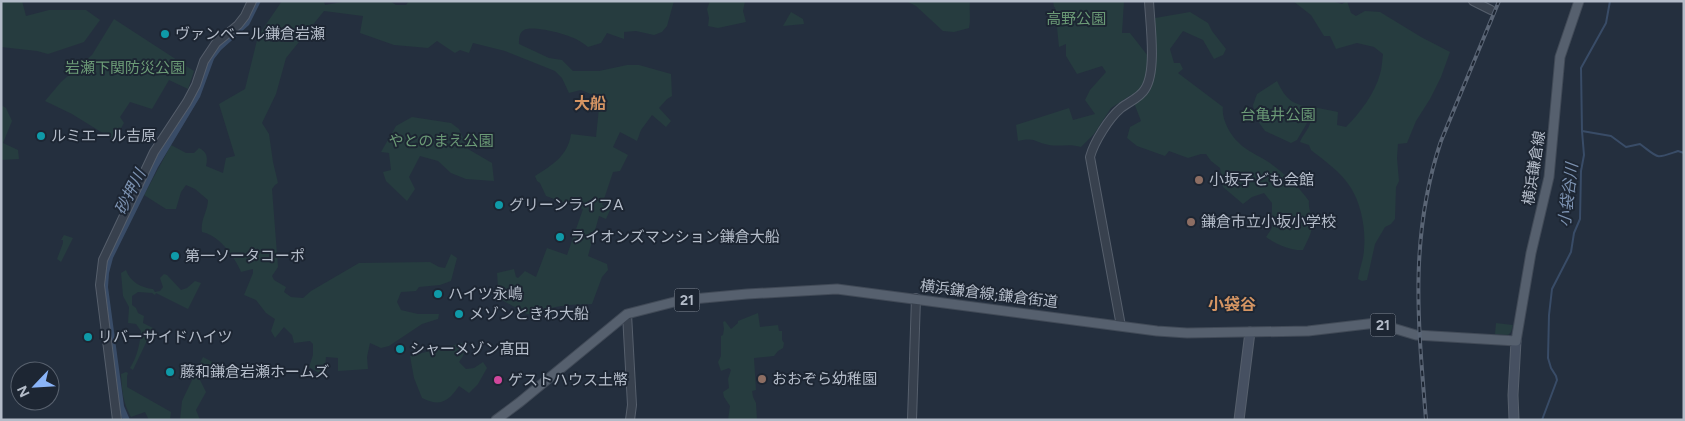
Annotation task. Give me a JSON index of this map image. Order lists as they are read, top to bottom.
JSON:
{
  "streets": {
    "main road": ["横浜鎌倉線", "横浜鎌倉線;鎌倉街道", "21"]
  },
  "crossings": [
    ["横浜鎌倉線", "横浜鎌倉線;鎌倉街道"]
  ],
  "districts": ["大船", "小袋谷"],
  "water": ["砂押川", "小袋谷川"],
  "parks": [
    "高野公園",
    "岩瀬下関防災公園",
    "台亀井公園",
    "やとのまえ公園"
  ],
  "places": [
    "ヴァンベール鎌倉岩瀬",
    "ルミエール吉原",
    "小坂子ども会館",
    "グリーンライフA",
    "鎌倉市立小坂小学校",
    "ライオンズマンション鎌倉大船",
    "第一ソータコーポ",
    "ハイツ永嶋",
    "メゾンときわ大船",
    "リバーサイドハイツ",
    "シャーメゾン髙田",
    "藤和鎌倉岩瀬ホームズ",
    "おおぞら幼稚園",
    "ゲストハウス土幣"
  ],
  "north": "bottom left"
}
